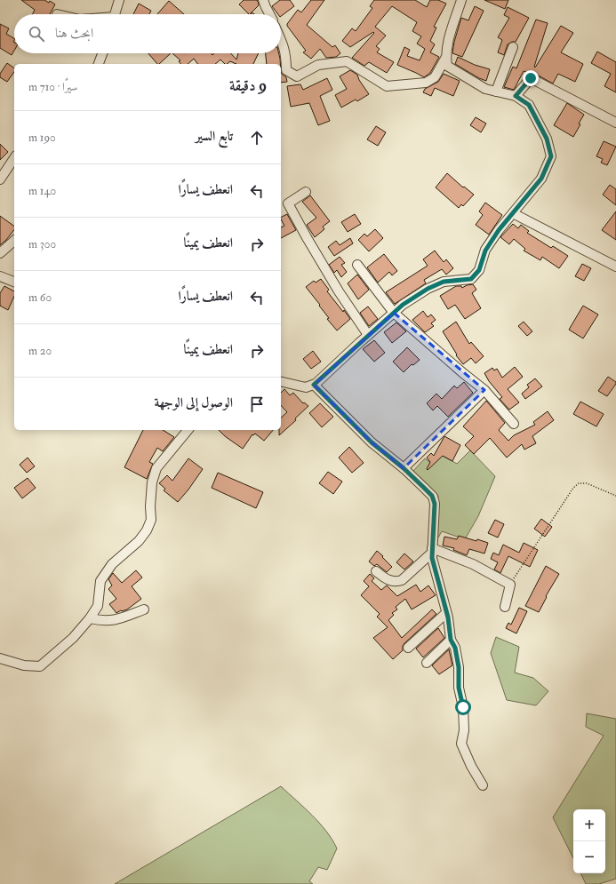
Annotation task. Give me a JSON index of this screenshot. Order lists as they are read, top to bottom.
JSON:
{
  "page": {
    "search": "ابحث هنا",
    "heading": ["9 دقيقة", "سيرًا · 710 m"],
    "list": [
      ["تابع السير", "190 m"],
      ["انعطف يسارًا", "140 m"],
      ["انعطف يمينًا", "300 m"],
      ["انعطف يسارًا", "60 m"],
      ["انعطف يمينًا", "20 m"],
      "الوصول إلى الوجهة"
    ],
    "map_buttons": ["+", "−"]
  }
}
